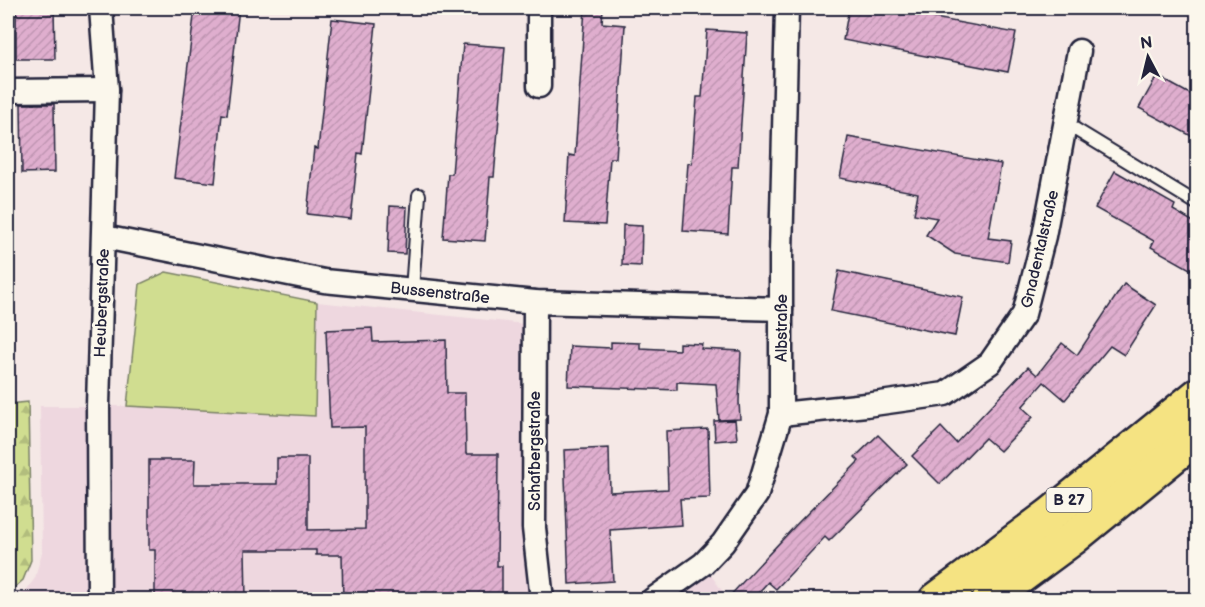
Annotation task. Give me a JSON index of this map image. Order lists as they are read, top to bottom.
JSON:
{
  "streets": {
    "highway": ["B 27"],
    "street": [
      "Gnadentalstraße",
      "Bussenstraße",
      "Heubergstraße",
      "Albstraße",
      "Schafbergstraße"
    ]
  },
  "crossings": [
    ["Gnadentalstraße", "Albstraße"],
    ["Bussenstraße", "Heubergstraße"],
    ["Bussenstraße", "Albstraße"],
    ["Bussenstraße", "Schafbergstraße"]
  ],
  "north": "top"
}
